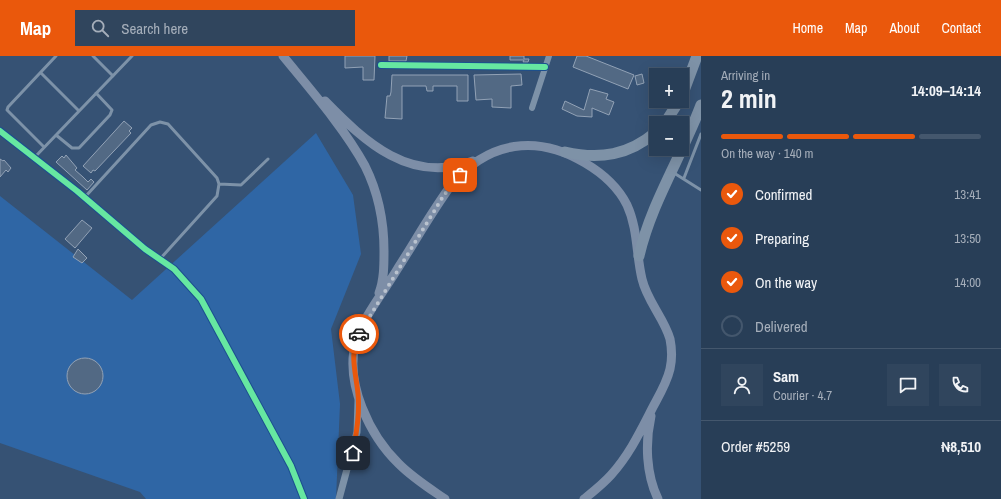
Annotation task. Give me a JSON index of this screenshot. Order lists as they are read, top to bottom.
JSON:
{
  "page": {
    "header": "Map",
    "search": "Search here",
    "nav": [
      "Home",
      "Map",
      "About",
      "Contact"
    ],
    "heading": ["2 min", "Arriving in", "14:09–14:14"],
    "panel": [
      "Sam",
      "Courier · 4.7",
      "Order #5259",
      "₦8,510"
    ],
    "map_buttons": ["+", "−"],
    "bar": "On the way · 140 m",
    "list": [
      ["Confirmed", "13:41"],
      ["Preparing", "13:50"],
      ["On the way", "14:00"],
      "Delivered"
    ]
  }
}
